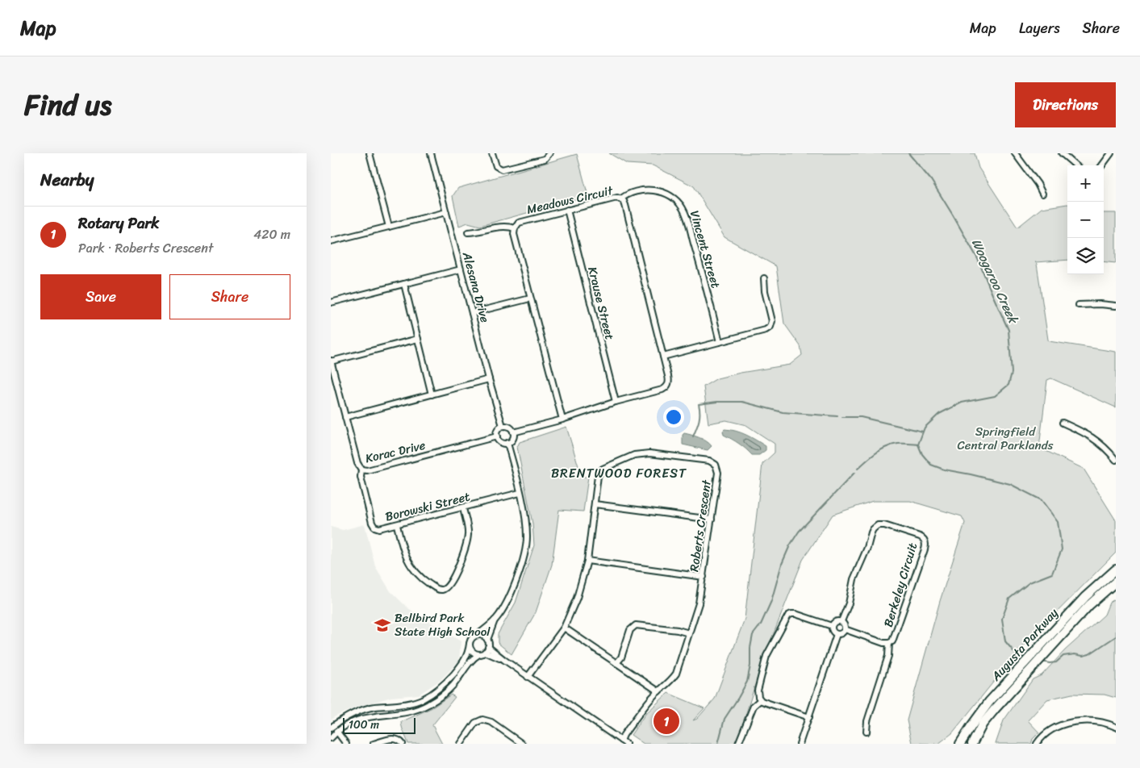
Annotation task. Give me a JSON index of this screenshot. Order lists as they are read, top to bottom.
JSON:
{
  "streets": {
    "main road": ["Augusta Parkway"],
    "street": [
      "Meadows Circuit",
      "Vincent Street",
      "Alesana Drive",
      "Krause Street",
      "Korac Drive",
      "Borowski Street",
      "Roberts Crescent",
      "Berkeley Circuit"
    ]
  },
  "crossings": [
    ["Meadows Circuit", "Vincent Street"],
    ["Meadows Circuit", "Alesana Drive"],
    ["Meadows Circuit", "Krause Street"],
    ["Meadows Circuit", "Korac Drive"],
    ["Alesana Drive", "Korac Drive"],
    ["Korac Drive", "Borowski Street"]
  ],
  "districts": ["BRENTWOOD FOREST"],
  "water": ["Woogaroo Creek"],
  "parks": ["Springfield Central Parklands"],
  "places": {
    "school or university": ["Bellbird Park State High School"]
  },
  "scale_bar": "100 m",
  "page": {
    "header": "Map",
    "nav": ["Map", "Layers", "Share"],
    "title": "Find us",
    "buttons": [
      "Directions",
      ["Save", "Share"]
    ],
    "heading": "Nearby",
    "map_buttons": ["+", "−"],
    "list": [
      {
        "mark": "1",
        "name": "Rotary Park",
        "note": "Park · Roberts Crescent",
        "value": "420 m"
      }
    ],
    "pins": "1",
    "scale": "100 m"
  }
}
